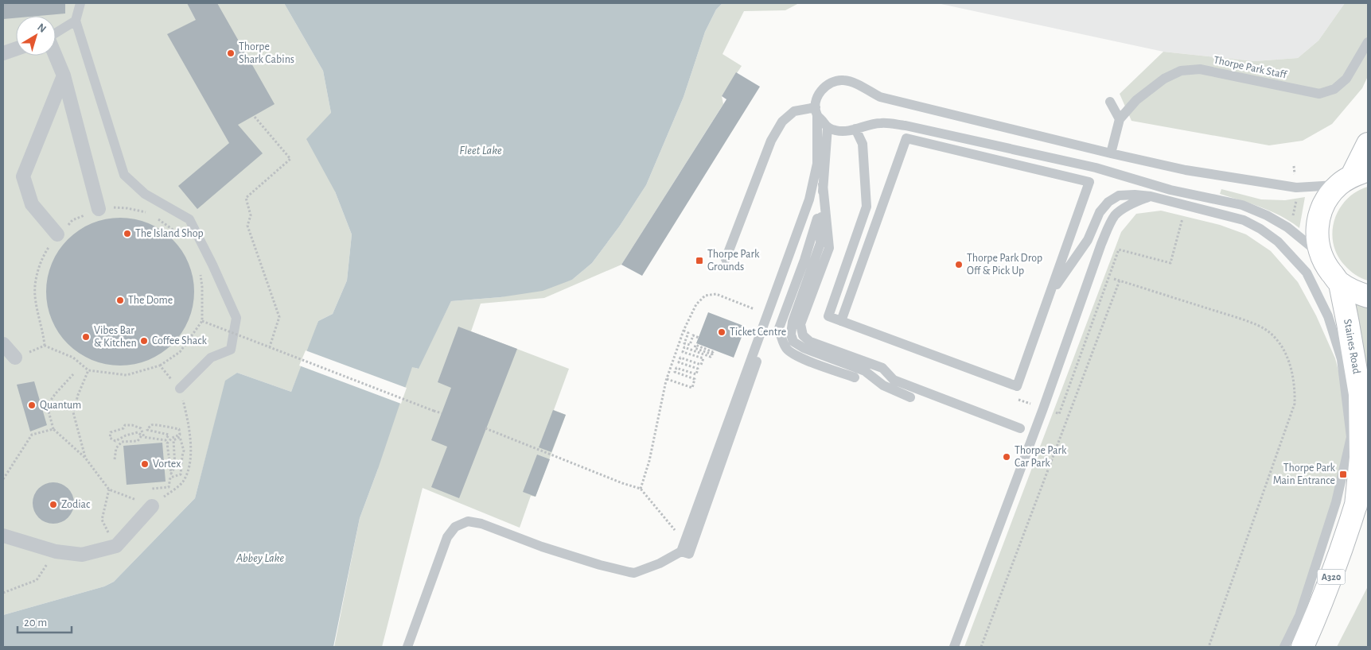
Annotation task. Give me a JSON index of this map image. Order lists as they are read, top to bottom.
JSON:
{
  "streets": {
    "main road": ["Staines Road", "A320"],
    "lane": ["Thorpe Park Staff"]
  },
  "water": ["Fleet Lake", "Abbey Lake"],
  "places": {
    "other": [
      "Thorpe Shark Cabins",
      "The Island Shop",
      "Thorpe Park Drop Off & Pick Up",
      "The Dome",
      "Ticket Centre",
      "Vibes Bar & Kitchen",
      "Coffee Shack",
      "Quantum",
      "Thorpe Park Car Park",
      "Vortex",
      "Zodiac"
    ],
    "transit": ["Thorpe Park Grounds", "Thorpe Park Main Entrance"]
  },
  "scale_bar": "20 m",
  "north": "top right"
}
